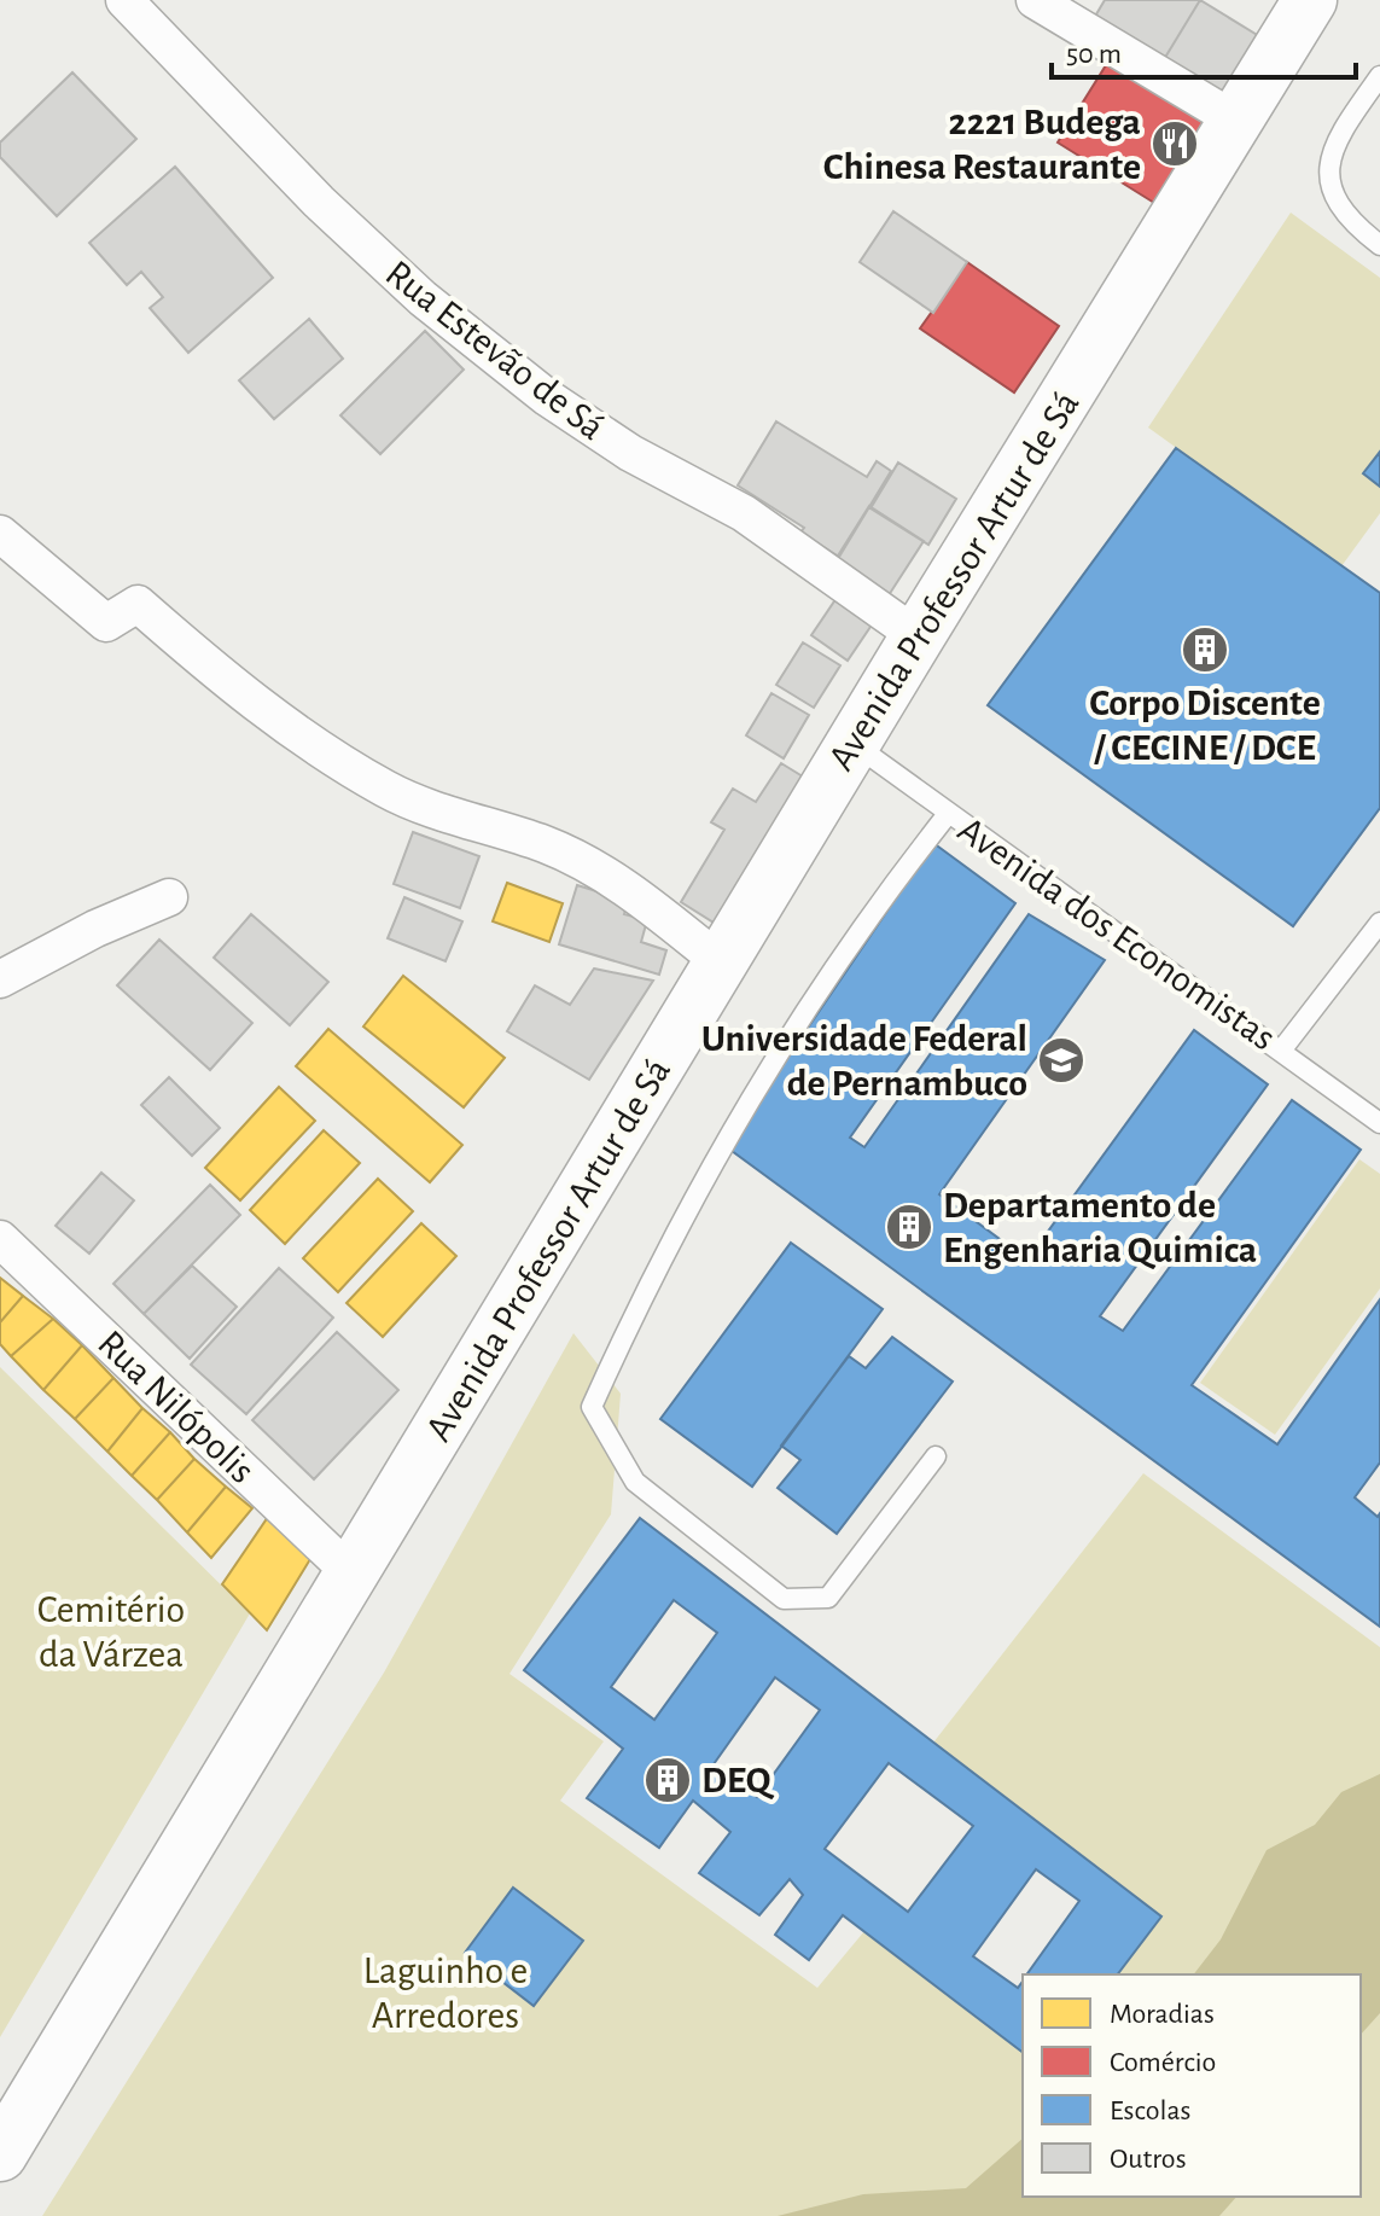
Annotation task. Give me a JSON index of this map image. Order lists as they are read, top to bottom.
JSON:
{
  "streets": {
    "street": ["Rua Estevão de Sá", "Avenida Professor Artur de Sá", "Rua Nilópolis"],
    "lane": ["Avenida dos Economistas"]
  },
  "crossings": [
    ["Rua Estevão de Sá", "Avenida Professor Artur de Sá"],
    ["Avenida Professor Artur de Sá", "Avenida dos Economistas"],
    ["Avenida Professor Artur de Sá", "Rua Nilópolis"]
  ],
  "parks": ["Cemitério da Várzea", "Laguinho e Arredores"],
  "places": {
    "restaurant": ["2221 Budega Chinesa Restaurante"],
    "building": ["Corpo Discente / CECINE / DCE", "Departamento de Engenharia Quimica", "DEQ"],
    "school or university": ["Universidade Federal de Pernambuco"]
  },
  "legend": [
    "Moradias",
    "Comércio",
    "Escolas",
    "Outros"
  ],
  "scale_bar": "50 m"
}
